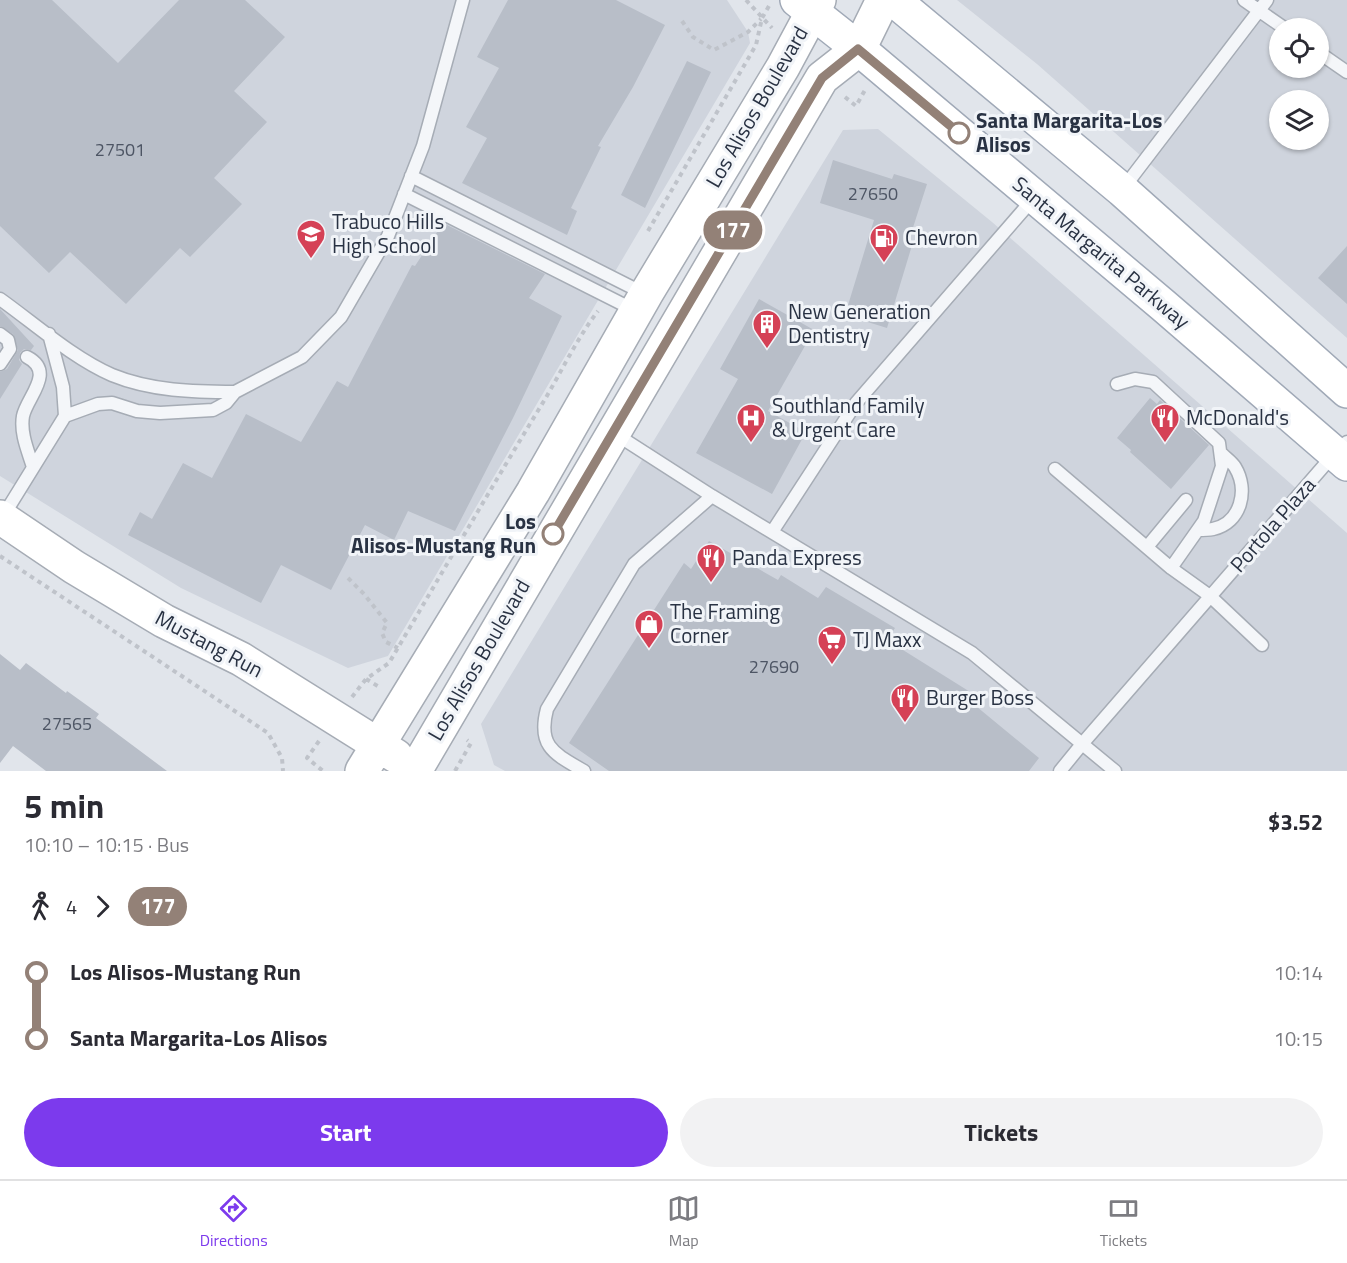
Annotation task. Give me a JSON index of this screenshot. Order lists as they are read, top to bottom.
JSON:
{
  "streets": {
    "main road": ["Los Alisos Boulevard", "Santa Margarita Parkway", "Mustang Run"],
    "lane": ["Portola Plaza"]
  },
  "crossings": [
    ["Los Alisos Boulevard", "Santa Margarita Parkway"],
    ["Los Alisos Boulevard", "Mustang Run"],
    ["Santa Margarita Parkway", "Portola Plaza"]
  ],
  "places": {
    "other": ["Santa Margarita-Los Alisos", "Los Alisos-Mustang Run"],
    "school or university": ["Trabuco Hills High School"],
    "fuel station": ["Chevron"],
    "building": ["New Generation Dentistry"],
    "hospital": ["Southland Family & Urgent Care"],
    "restaurant": ["McDonald's", "Panda Express", "Burger Boss"],
    "shop": ["The Framing Corner"],
    "supermarket": ["TJ Maxx"]
  },
  "lines": ["bus line 177"],
  "house_numbers": [
    "27501",
    "27650",
    "27690",
    "27565"
  ],
  "page": {
    "on_map": "177",
    "heading": ["5 min", "10:10 – 10:15 · Bus", "$3.52"],
    "legs": ["4", "177"],
    "list": [
      {
        "name": "Los Alisos-Mustang Run",
        "value": "10:14"
      },
      {
        "name": "Santa Margarita-Los Alisos",
        "value": "10:15"
      }
    ],
    "buttons": ["Start", "Tickets"],
    "tabs": ["Directions", "Map", "Tickets"]
  }
}
